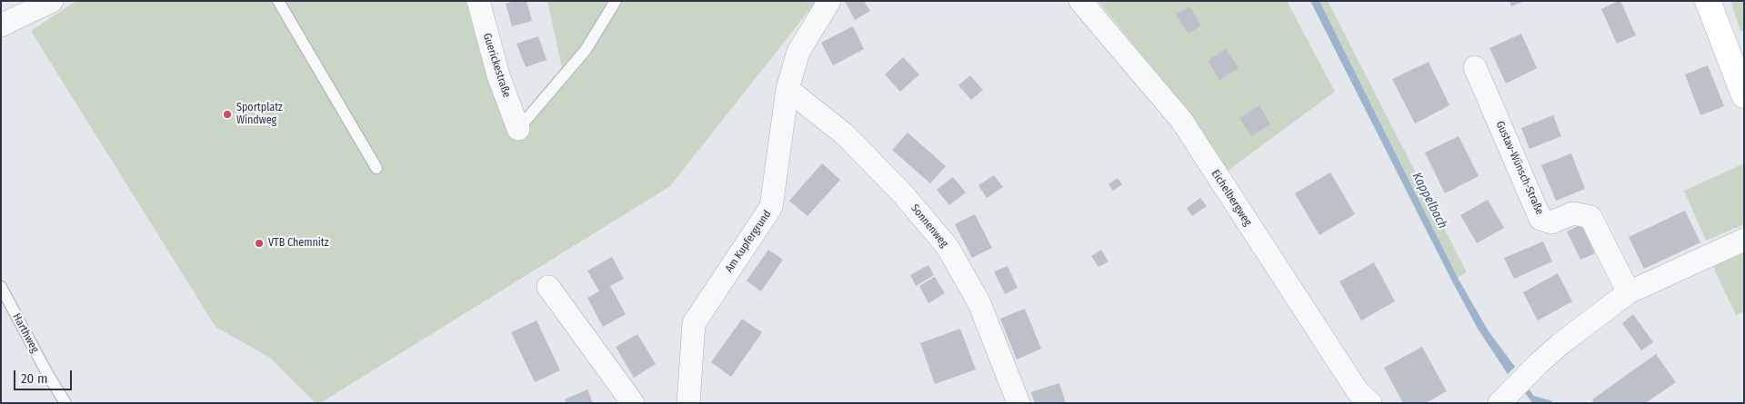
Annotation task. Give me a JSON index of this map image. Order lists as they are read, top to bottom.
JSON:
{
  "streets": {
    "street": [
      "Guerickestraße",
      "Gustav-Wünsch-Straße",
      "Eichelbergweg",
      "Sonnenweg",
      "Am Kupfergrund"
    ],
    "lane": ["Harthweg"]
  },
  "crossings": [
    ["Sonnenweg", "Am Kupfergrund"]
  ],
  "water": ["Kappelbach"],
  "places": ["Sportplatz Windweg", "VTB Chemnitz"],
  "scale_bar": "20 m"
}
